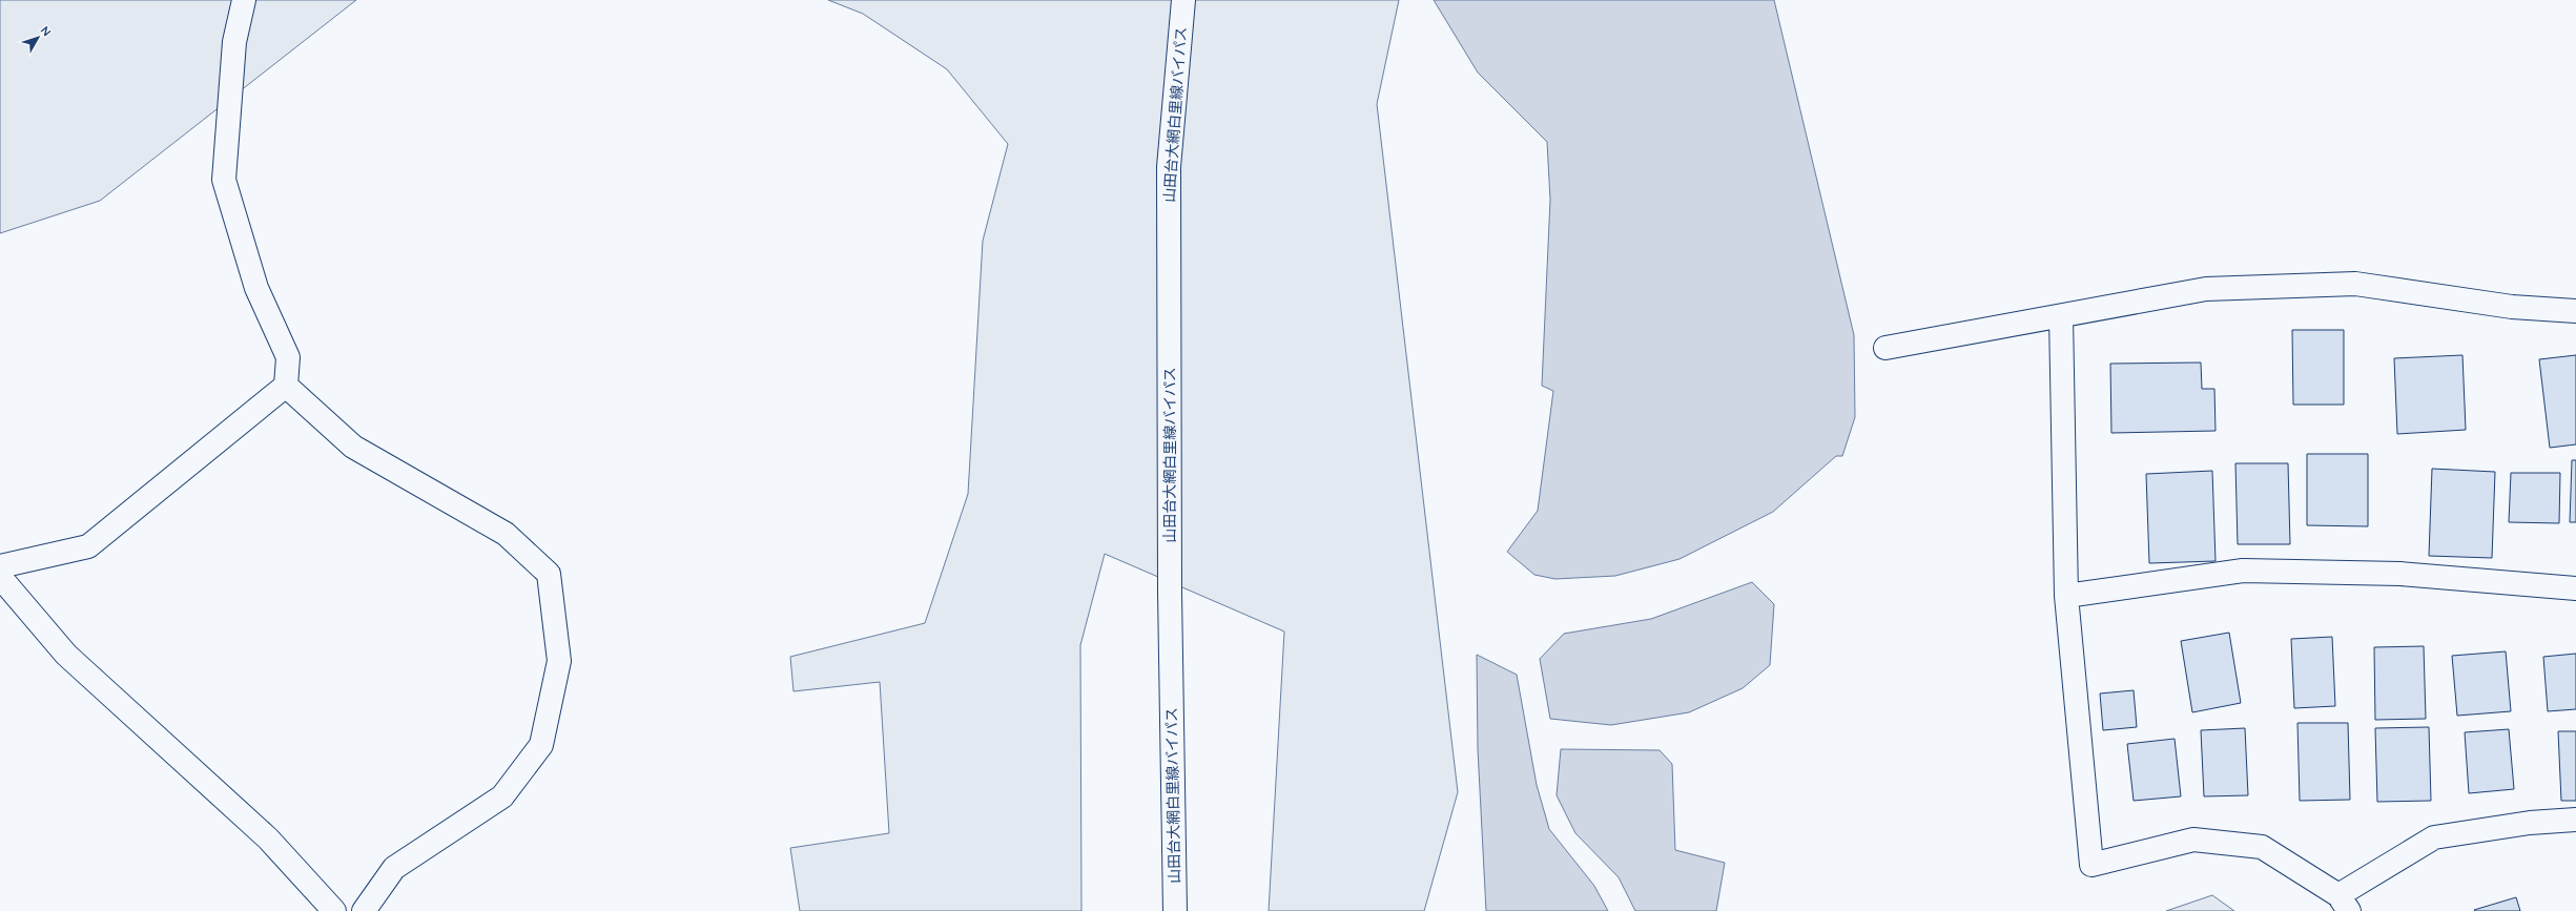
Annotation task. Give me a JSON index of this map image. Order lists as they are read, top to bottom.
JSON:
{
  "streets": {
    "street": ["山田台大網白里線バイパス"]
  },
  "north": "top right"
}
